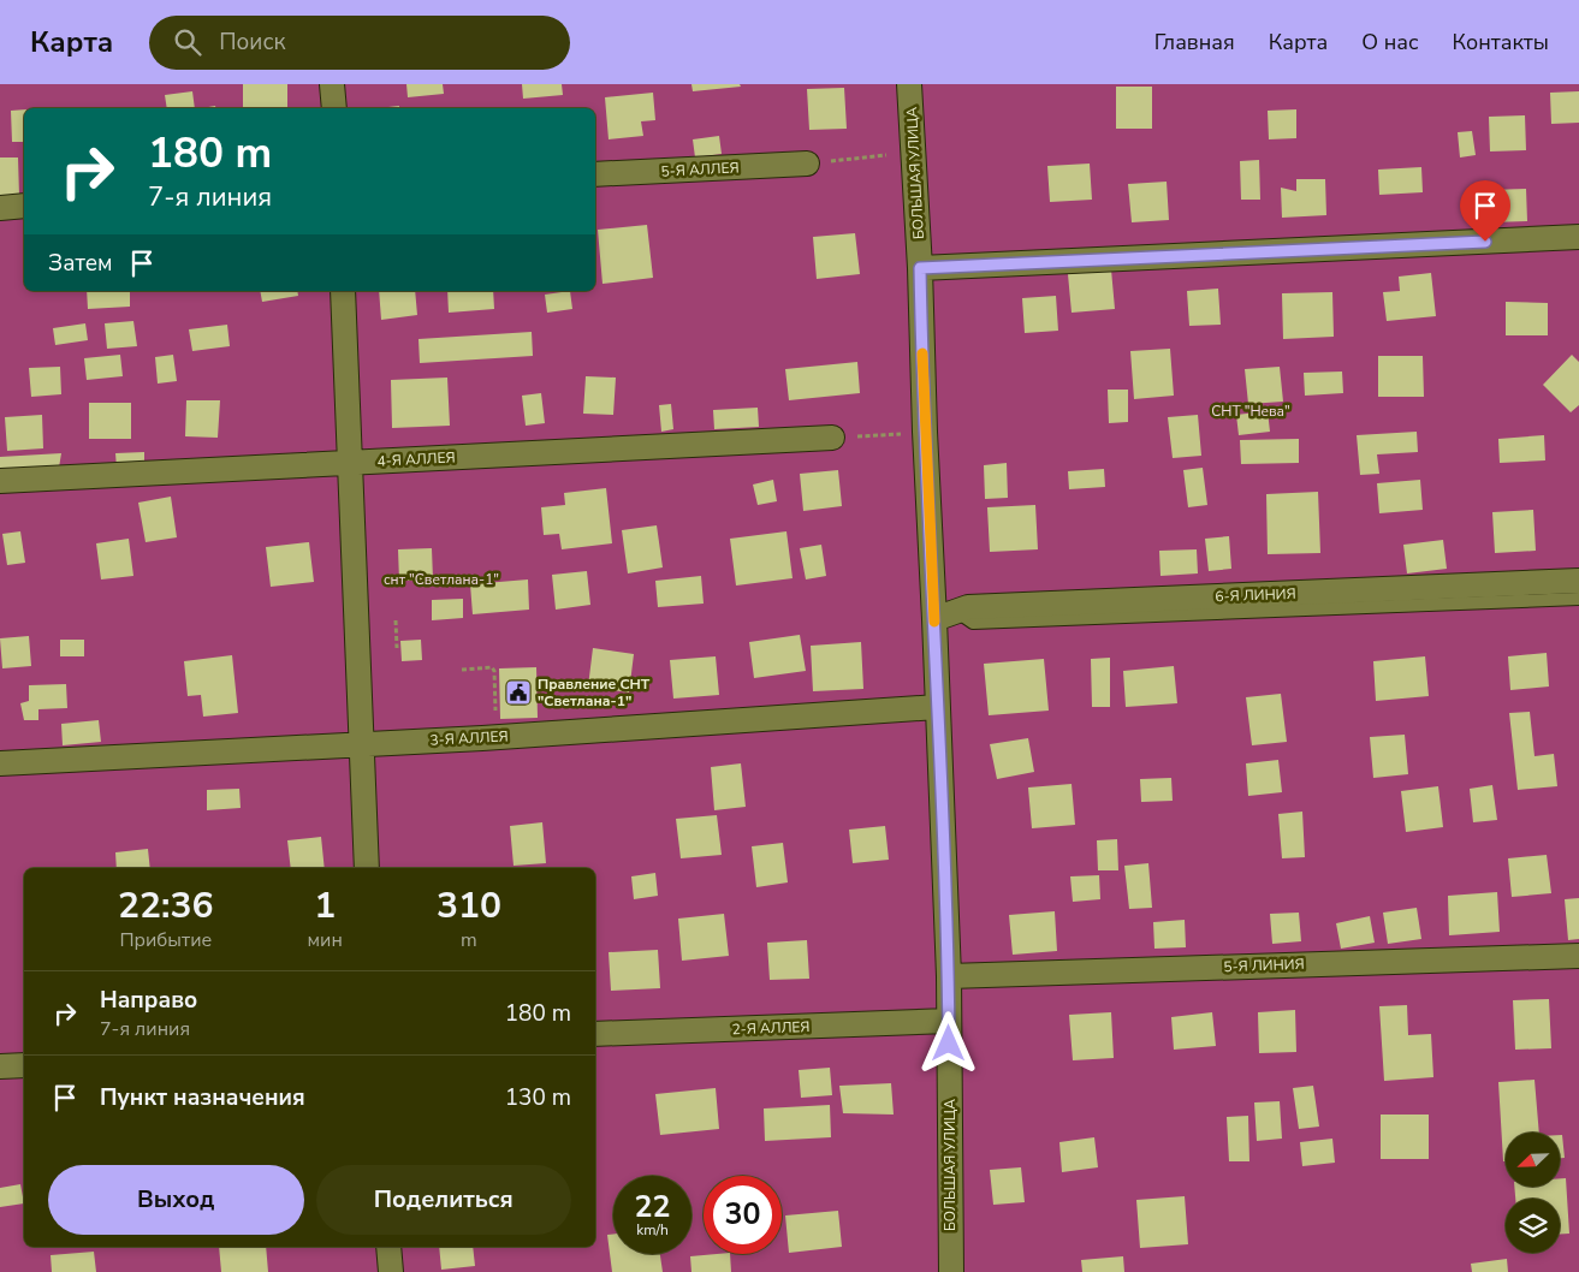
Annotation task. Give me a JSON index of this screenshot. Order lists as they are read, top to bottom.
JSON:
{
  "streets": {
    "street": [
      "5-Я АЛЛЕЯ",
      "БОЛЬШАЯ УЛИЦА",
      "4-Я АЛЛЕЯ",
      "6-Я ЛИНИЯ",
      "3-Я АЛЛЕЯ",
      "5-Я ЛИНИЯ",
      "2-Я АЛЛЕЯ"
    ]
  },
  "crossings": [
    ["БОЛЬШАЯ УЛИЦА", "6-Я ЛИНИЯ"],
    ["БОЛЬШАЯ УЛИЦА", "3-Я АЛЛЕЯ"],
    ["БОЛЬШАЯ УЛИЦА", "5-Я ЛИНИЯ"],
    ["БОЛЬШАЯ УЛИЦА", "2-Я АЛЛЕЯ"]
  ],
  "parks": ["СНТ \"Нева\"", "снт \"Светлана-1\""],
  "places": {
    "public building": ["Правление СНТ \"Светлана-1\""]
  },
  "north": "bottom left",
  "page": {
    "header": "Карта",
    "search": "Поиск",
    "nav": [
      "Главная",
      "Карта",
      "О нас",
      "Контакты"
    ],
    "turn": ["180 m", "7-я линия"],
    "then": "Затем",
    "eta": [
      "22:36",
      "Прибытие",
      "1",
      "мин",
      "310",
      "m"
    ],
    "list": [
      {
        "name": "Направо",
        "note": "7-я линия",
        "value": "180 m"
      },
      {
        "name": "Пункт назначения",
        "value": "130 m"
      }
    ],
    "buttons": ["Выход", "Поделиться"],
    "speed": "22 km/h",
    "limit": "30"
  }
}
